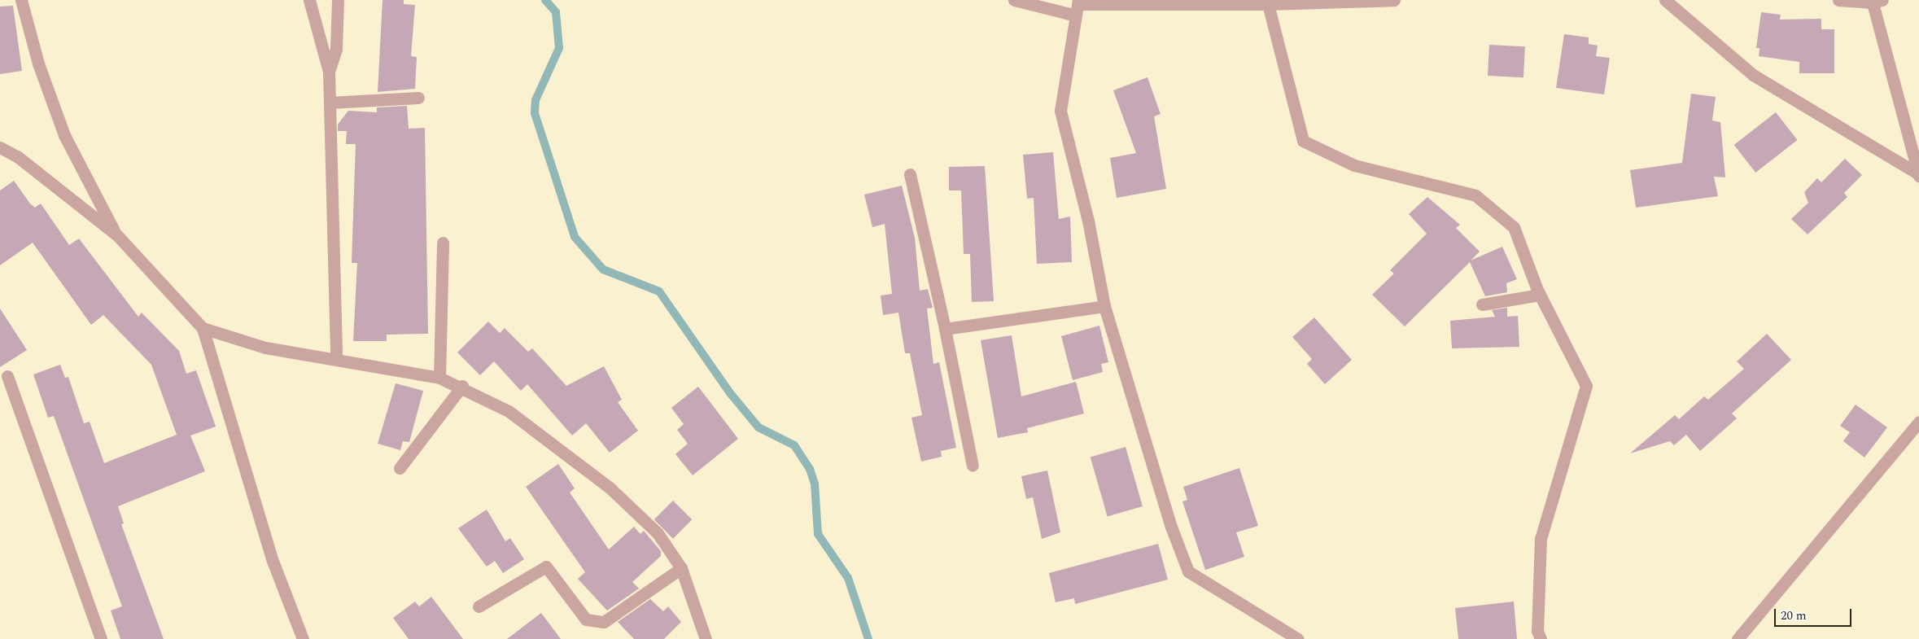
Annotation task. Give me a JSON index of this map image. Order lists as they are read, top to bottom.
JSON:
{
  "scale_bar": "20 m"
}
